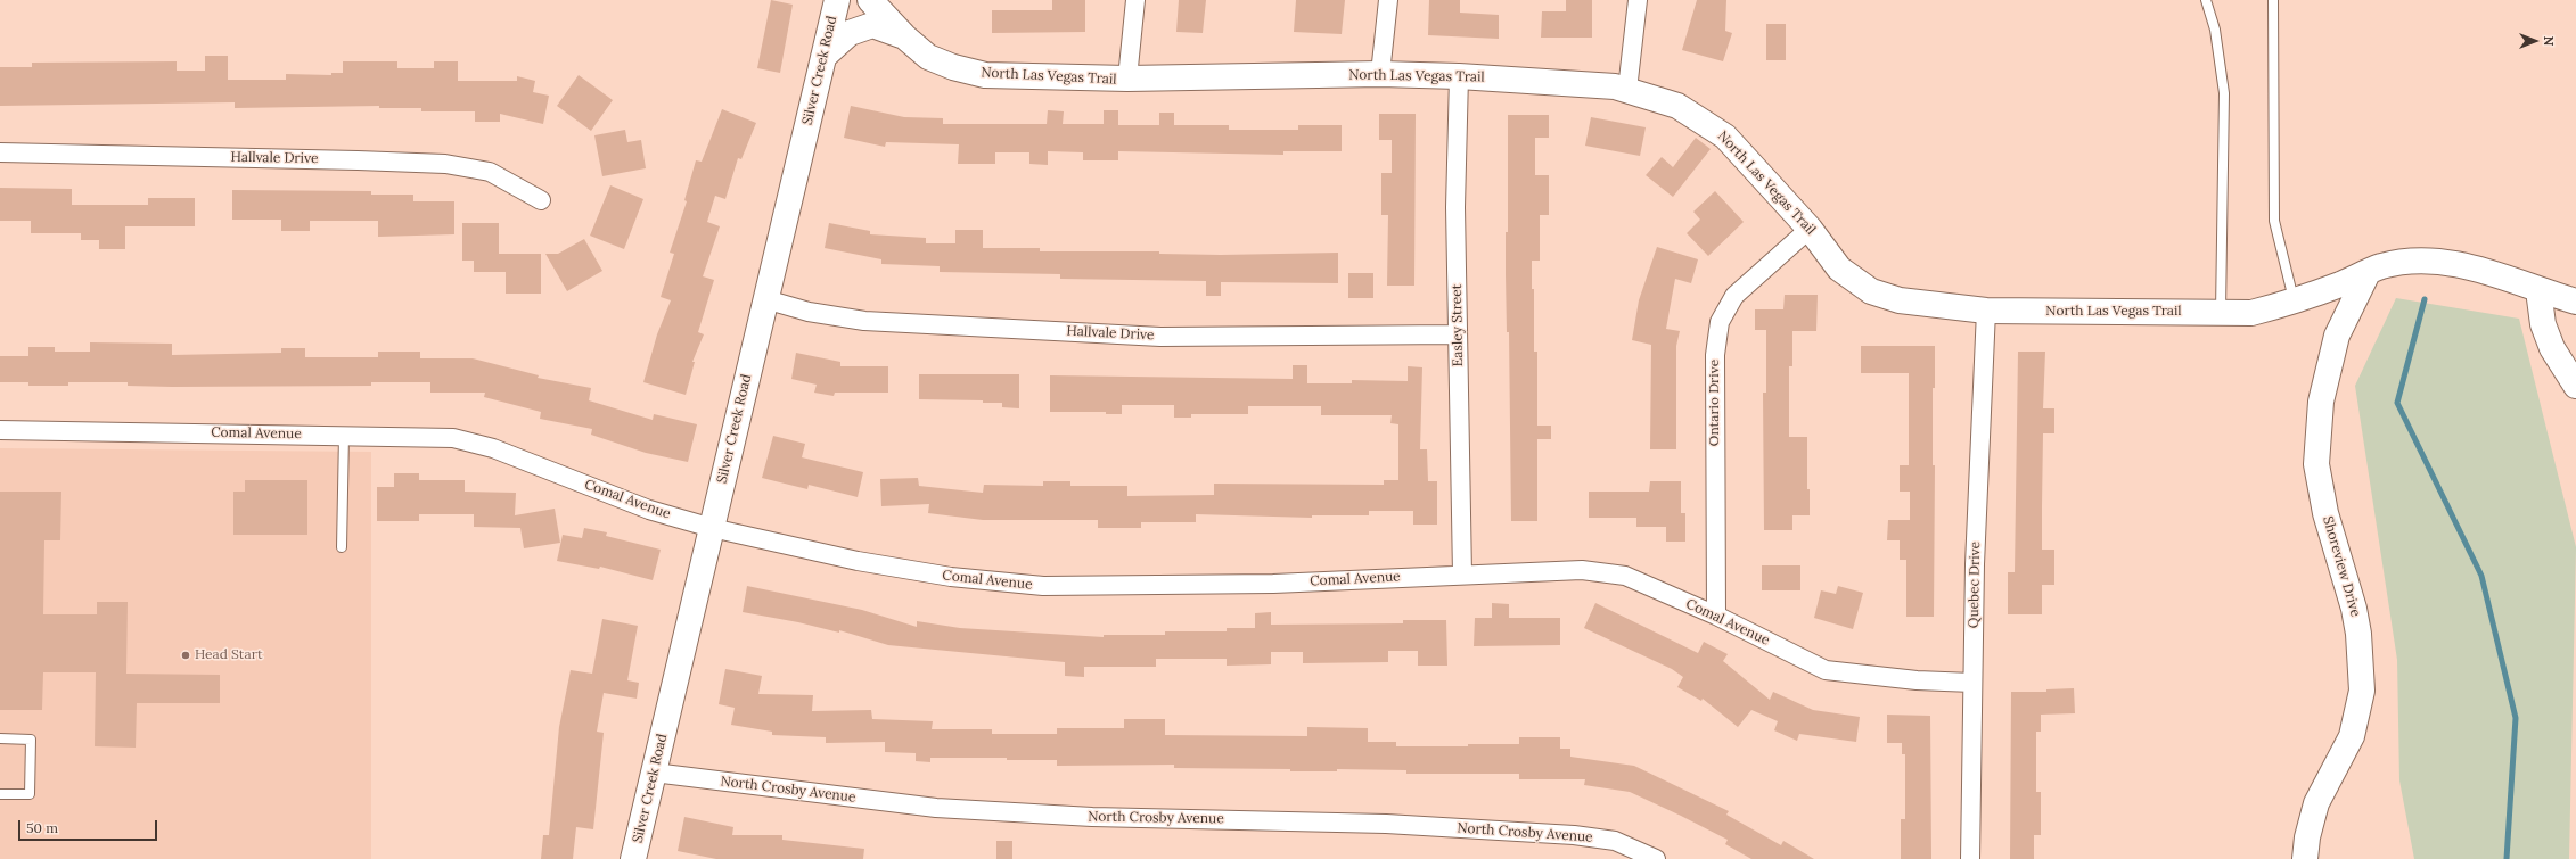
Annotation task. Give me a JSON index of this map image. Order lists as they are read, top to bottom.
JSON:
{
  "streets": {
    "street": [
      "Silver Creek Road",
      "North Las Vegas Trail",
      "Hallvale Drive",
      "Easley Street",
      "Ontario Drive",
      "Comal Avenue",
      "Shoreview Drive",
      "Quebec Drive",
      "North Crosby Avenue"
    ]
  },
  "crossings": [
    ["Silver Creek Road", "Hallvale Drive"],
    ["Silver Creek Road", "Comal Avenue"],
    ["Silver Creek Road", "North Crosby Avenue"],
    ["North Las Vegas Trail", "Easley Street"],
    ["North Las Vegas Trail", "Ontario Drive"],
    ["North Las Vegas Trail", "Shoreview Drive"],
    ["North Las Vegas Trail", "Quebec Drive"],
    ["Hallvale Drive", "Easley Street"],
    ["Easley Street", "Comal Avenue"],
    ["Ontario Drive", "Comal Avenue"],
    ["Comal Avenue", "Quebec Drive"]
  ],
  "places": ["Head Start"],
  "scale_bar": "50 m",
  "north": "right"
}
